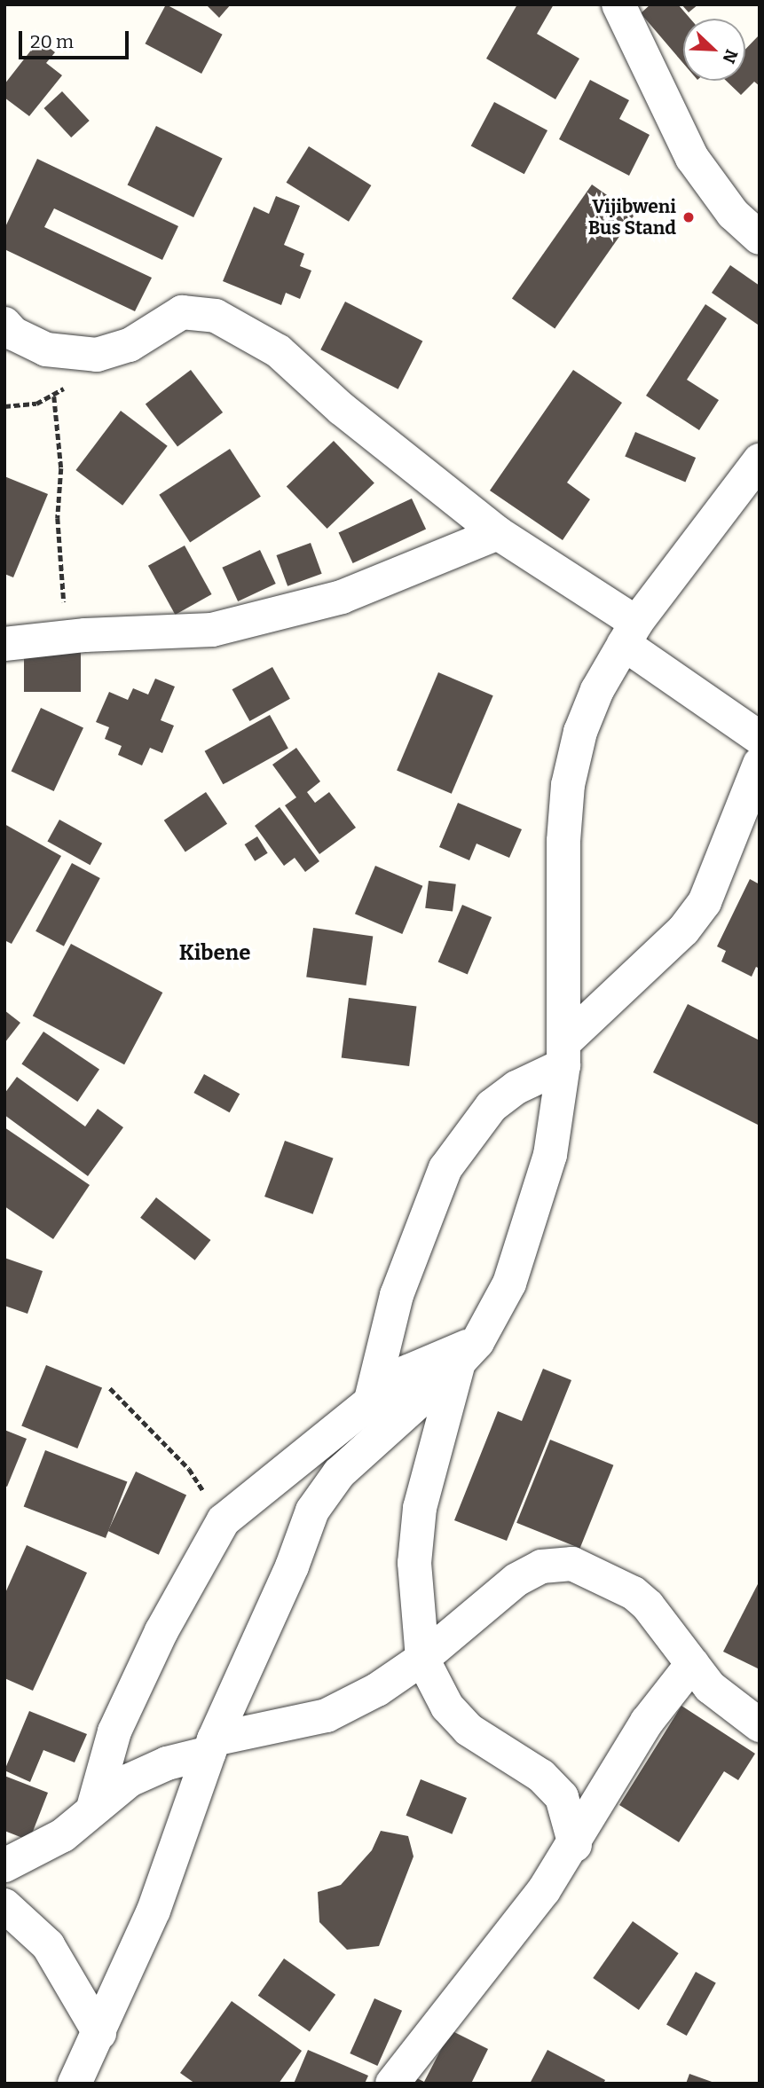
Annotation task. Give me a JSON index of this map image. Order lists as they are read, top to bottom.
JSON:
{
  "districts": ["Kibene"],
  "places": ["Vijibweni Bus Stand"],
  "scale_bar": "20 m",
  "north": "bottom right"
}
